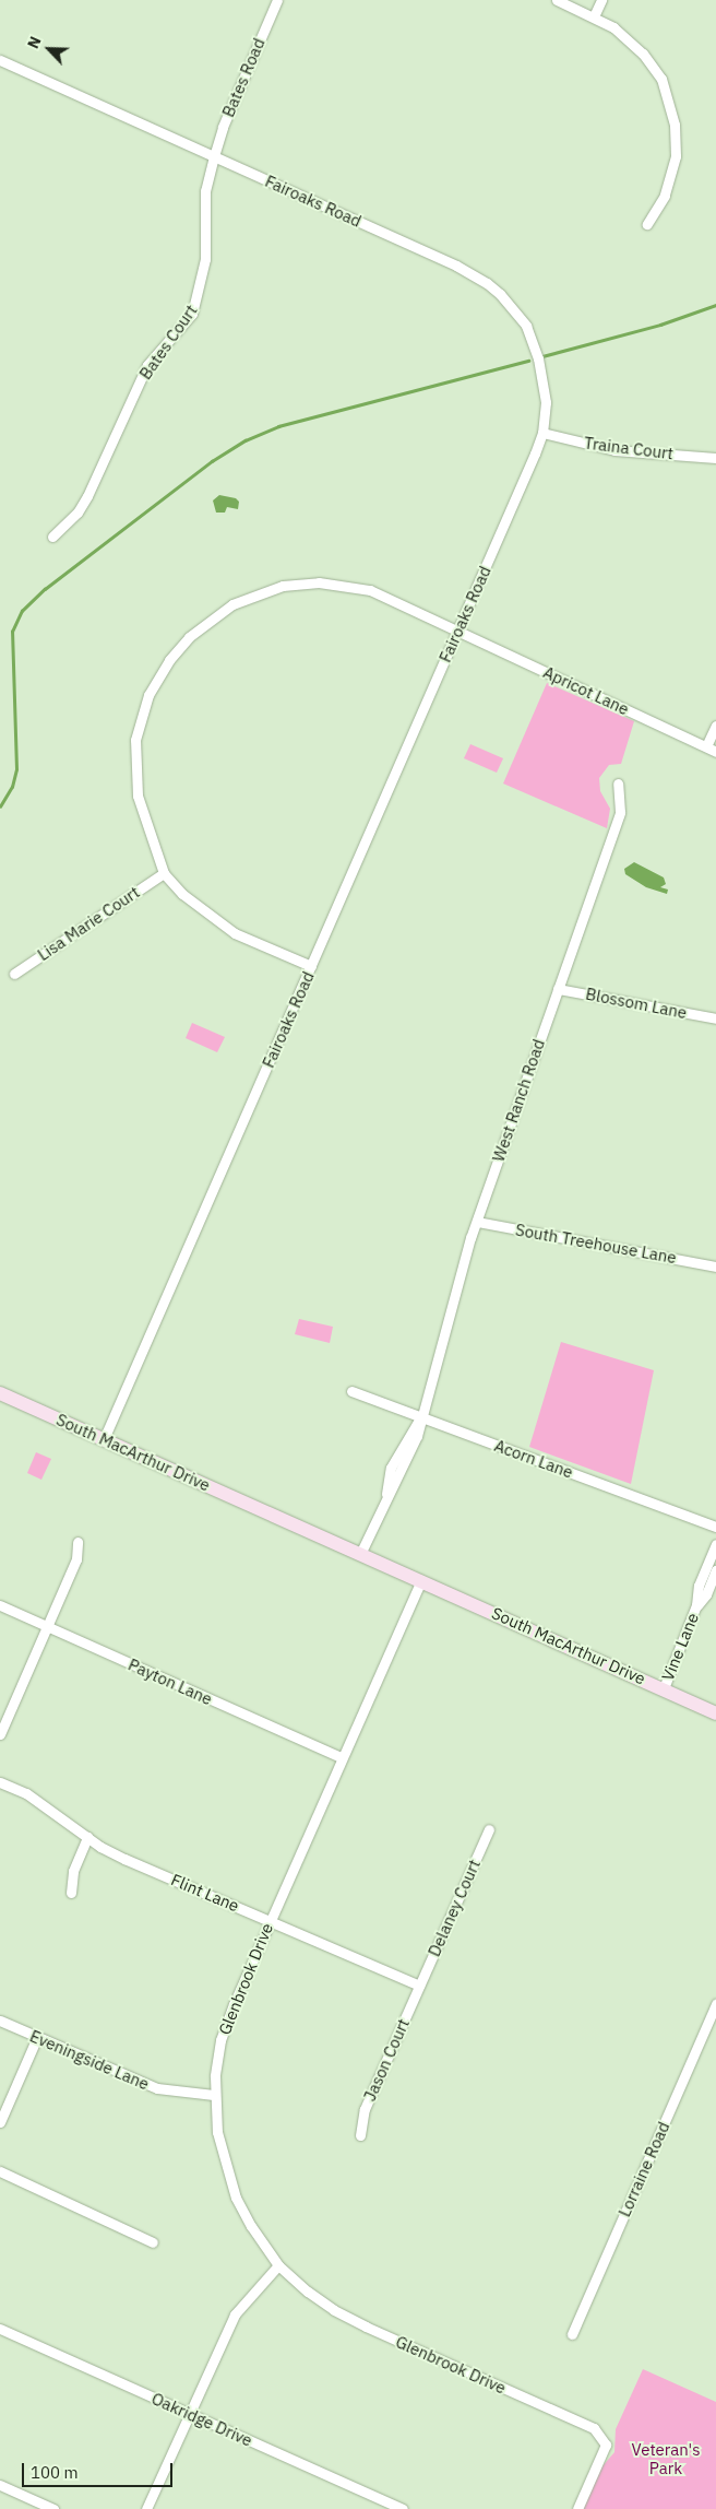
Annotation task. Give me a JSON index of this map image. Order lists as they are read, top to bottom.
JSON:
{
  "streets": {
    "street": [
      "Bates Road",
      "Fairoaks Road",
      "Bates Court",
      "Traina Court",
      "Apricot Lane",
      "Lisa Marie Court",
      "Blossom Lane",
      "West Ranch Road",
      "South Treehouse Lane",
      "South MacArthur Drive",
      "Acorn Lane",
      "Vine Lane",
      "Payton Lane",
      "Flint Lane",
      "Delaney Court",
      "Glenbrook Drive",
      "Eveningside Lane",
      "Jason Court",
      "Lorraine Road",
      "Oakridge Drive"
    ]
  },
  "crossings": [
    ["Bates Road", "Fairoaks Road"],
    ["Bates Road", "Bates Court"],
    ["Fairoaks Road", "Bates Court"],
    ["Fairoaks Road", "Traina Court"],
    ["Fairoaks Road", "Apricot Lane"],
    ["Fairoaks Road", "South MacArthur Drive"],
    ["Apricot Lane", "Lisa Marie Court"],
    ["Blossom Lane", "West Ranch Road"],
    ["West Ranch Road", "South Treehouse Lane"],
    ["West Ranch Road", "South MacArthur Drive"],
    ["West Ranch Road", "Acorn Lane"],
    ["South MacArthur Drive", "Vine Lane"],
    ["South MacArthur Drive", "Glenbrook Drive"],
    ["Payton Lane", "Glenbrook Drive"],
    ["Flint Lane", "Delaney Court"],
    ["Flint Lane", "Glenbrook Drive"],
    ["Flint Lane", "Jason Court"],
    ["Delaney Court", "Jason Court"],
    ["Glenbrook Drive", "Eveningside Lane"]
  ],
  "parks": ["Veteran's Park"],
  "scale_bar": "100 m",
  "north": "top left"
}
